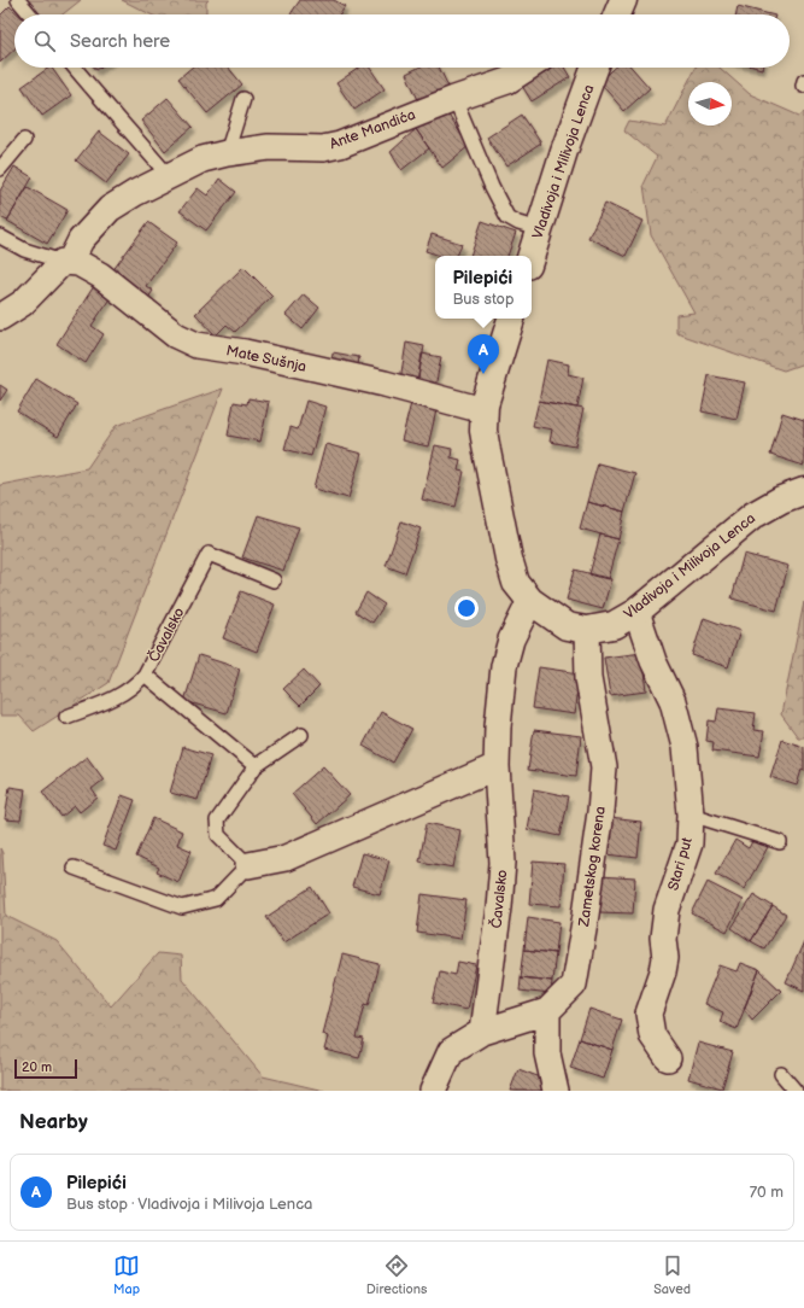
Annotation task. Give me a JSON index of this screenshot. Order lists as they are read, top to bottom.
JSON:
{
  "streets": {
    "street": [
      "Ante Mandića",
      "Vladivoja i Milivoja Lenca",
      "Mate Sušnja",
      "Čavalsko",
      "Stari put",
      "Zametskog korena"
    ]
  },
  "crossings": [
    ["Ante Mandića", "Mate Sušnja"],
    ["Vladivoja i Milivoja Lenca", "Mate Sušnja"],
    ["Vladivoja i Milivoja Lenca", "Čavalsko"],
    ["Vladivoja i Milivoja Lenca", "Stari put"],
    ["Vladivoja i Milivoja Lenca", "Zametskog korena"]
  ],
  "scale_bar": "20 m",
  "north": "right",
  "page": {
    "search": "Search here",
    "popup": ["Pilepići", "Bus stop"],
    "pins": "A",
    "scale": "20 m",
    "heading": "Nearby",
    "list": [
      {
        "mark": "A",
        "name": "Pilepići",
        "note": "Bus stop · Vladivoja i Milivoja Lenca",
        "value": "70 m"
      }
    ],
    "nav": ["Map", "Directions", "Saved"]
  }
}
